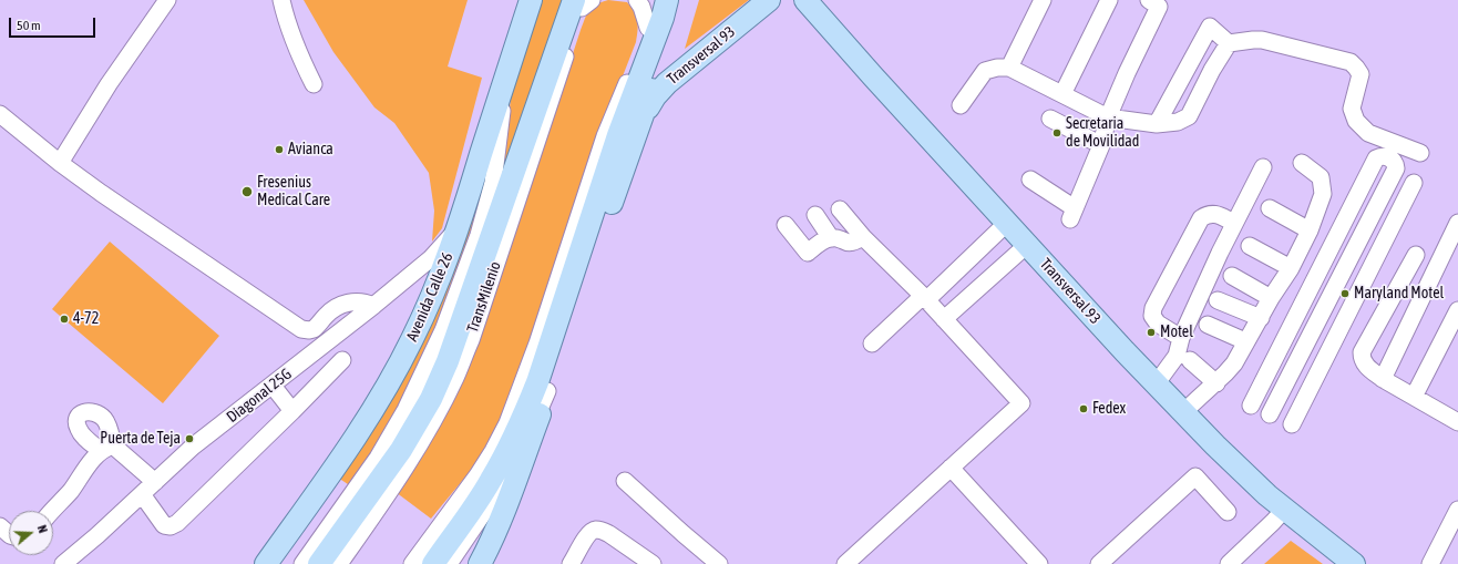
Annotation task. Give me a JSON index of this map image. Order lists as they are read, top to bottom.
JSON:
{
  "streets": {
    "main road": ["Transversal 93", "Avenida Calle 26"],
    "street": ["TransMilenio", "Diagonal 25G"]
  },
  "crossings": [
    ["Avenida Calle 26", "TransMilenio"],
    ["Avenida Calle 26", "Diagonal 25G"]
  ],
  "places": [
    "Secretaria de Movilidad",
    "Avianca",
    "Fresenius Medical Care",
    "Maryland Motel",
    "4-72",
    "Motel",
    "Fedex",
    "Puerta de Teja"
  ],
  "scale_bar": "50 m",
  "north": "right"
}
